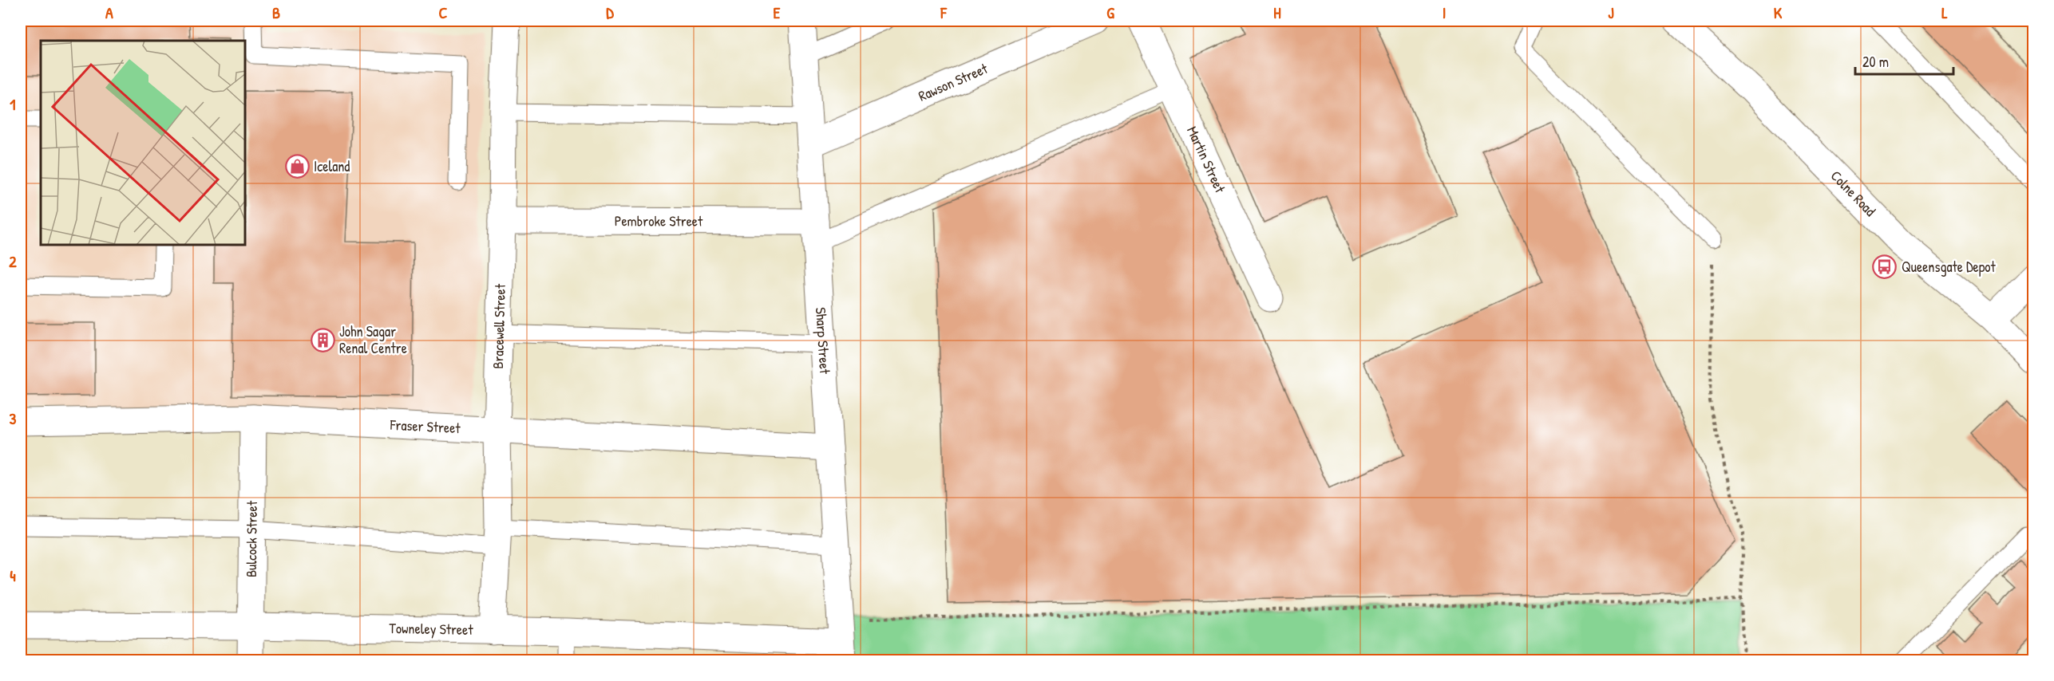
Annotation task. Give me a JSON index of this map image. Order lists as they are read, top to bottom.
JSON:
{
  "streets": {
    "street": [
      "Rawson Street",
      "Martin Street",
      "Colne Road",
      "Pembroke Street",
      "Bracewell Street",
      "Sharp Street",
      "Fraser Street",
      "Bulcock Street",
      "Towneley Street"
    ]
  },
  "crossings": [
    ["Rawson Street", "Sharp Street"],
    ["Pembroke Street", "Bracewell Street"],
    ["Pembroke Street", "Sharp Street"],
    ["Bracewell Street", "Fraser Street"],
    ["Bracewell Street", "Towneley Street"],
    ["Sharp Street", "Fraser Street"],
    ["Sharp Street", "Towneley Street"],
    ["Fraser Street", "Bulcock Street"],
    ["Bulcock Street", "Towneley Street"]
  ],
  "places": {
    "shop": ["Iceland"],
    "bus stop": ["Queensgate Depot"],
    "building": ["John Sagar Renal Centre"]
  },
  "scale_bar": "20 m",
  "grid": {
    "columns": [
      "A",
      "B",
      "C",
      "D",
      "E",
      "F",
      "G",
      "H",
      "I",
      "J",
      "K",
      "L"
    ],
    "rows": [
      "1",
      "2",
      "3",
      "4"
    ]
  }
}
